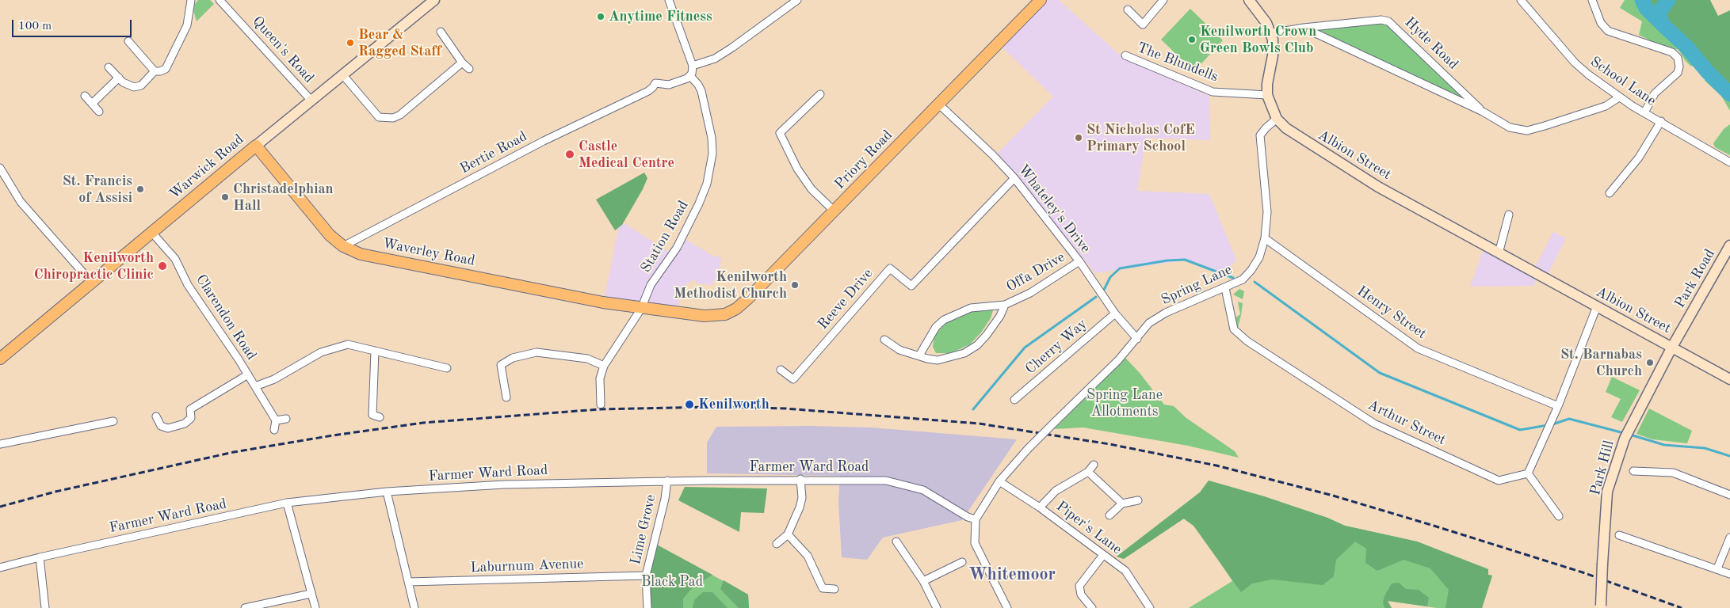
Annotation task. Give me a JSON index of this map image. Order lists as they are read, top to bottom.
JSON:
{
  "streets": {
    "main road": ["Priory Road", "Warwick Road", "Waverley Road"],
    "street": [
      "Hyde Road",
      "Queen's Road",
      "The Blundells",
      "School Lane",
      "Bertie Road",
      "Albion Street",
      "Whateley's Drive",
      "Station Road",
      "Offa Drive",
      "Park Road",
      "Spring Lane",
      "Reeve Drive",
      "Henry Street",
      "Clarendon Road",
      "Cherry Way",
      "Arthur Street",
      "Farmer Ward Road",
      "Park Hill",
      "Piper's Lane",
      "Lime Grove",
      "Laburnum Avenue"
    ]
  },
  "crossings": [
    ["Hyde Road", "School Lane"],
    ["Hyde Road", "Albion Street"],
    ["Queen's Road", "Warwick Road"],
    ["The Blundells", "Albion Street"],
    ["Bertie Road", "Station Road"],
    ["Bertie Road", "Waverley Road"],
    ["Albion Street", "Park Road"],
    ["Albion Street", "Spring Lane"],
    ["Albion Street", "Park Hill"],
    ["Priory Road", "Whateley's Drive"],
    ["Priory Road", "Station Road"],
    ["Priory Road", "Waverley Road"],
    ["Warwick Road", "Waverley Road"],
    ["Warwick Road", "Clarendon Road"],
    ["Whateley's Drive", "Offa Drive"],
    ["Whateley's Drive", "Spring Lane"],
    ["Whateley's Drive", "Reeve Drive"],
    ["Whateley's Drive", "Cherry Way"],
    ["Station Road", "Waverley Road"],
    ["Park Road", "Park Hill"],
    ["Spring Lane", "Henry Street"],
    ["Spring Lane", "Arthur Street"],
    ["Spring Lane", "Farmer Ward Road"],
    ["Spring Lane", "Piper's Lane"],
    ["Farmer Ward Road", "Lime Grove"],
    ["Lime Grove", "Laburnum Avenue"]
  ],
  "districts": ["Whitemoor"],
  "parks": ["Spring Lane Allotments", "Black Pad"],
  "places": [
    "Anytime Fitness",
    "Kenilworth Crown Green Bowls Club",
    "Bear & Ragged Staff",
    "St Nicholas CofE Primary School",
    "Castle Medical Centre",
    "St. Francis of Assisi",
    "Christadelphian Hall",
    "Kenilworth Chiropractic Clinic",
    "Kenilworth Methodist Church",
    "St. Barnabas Church",
    "Kenilworth"
  ],
  "scale_bar": "100 m"
}
